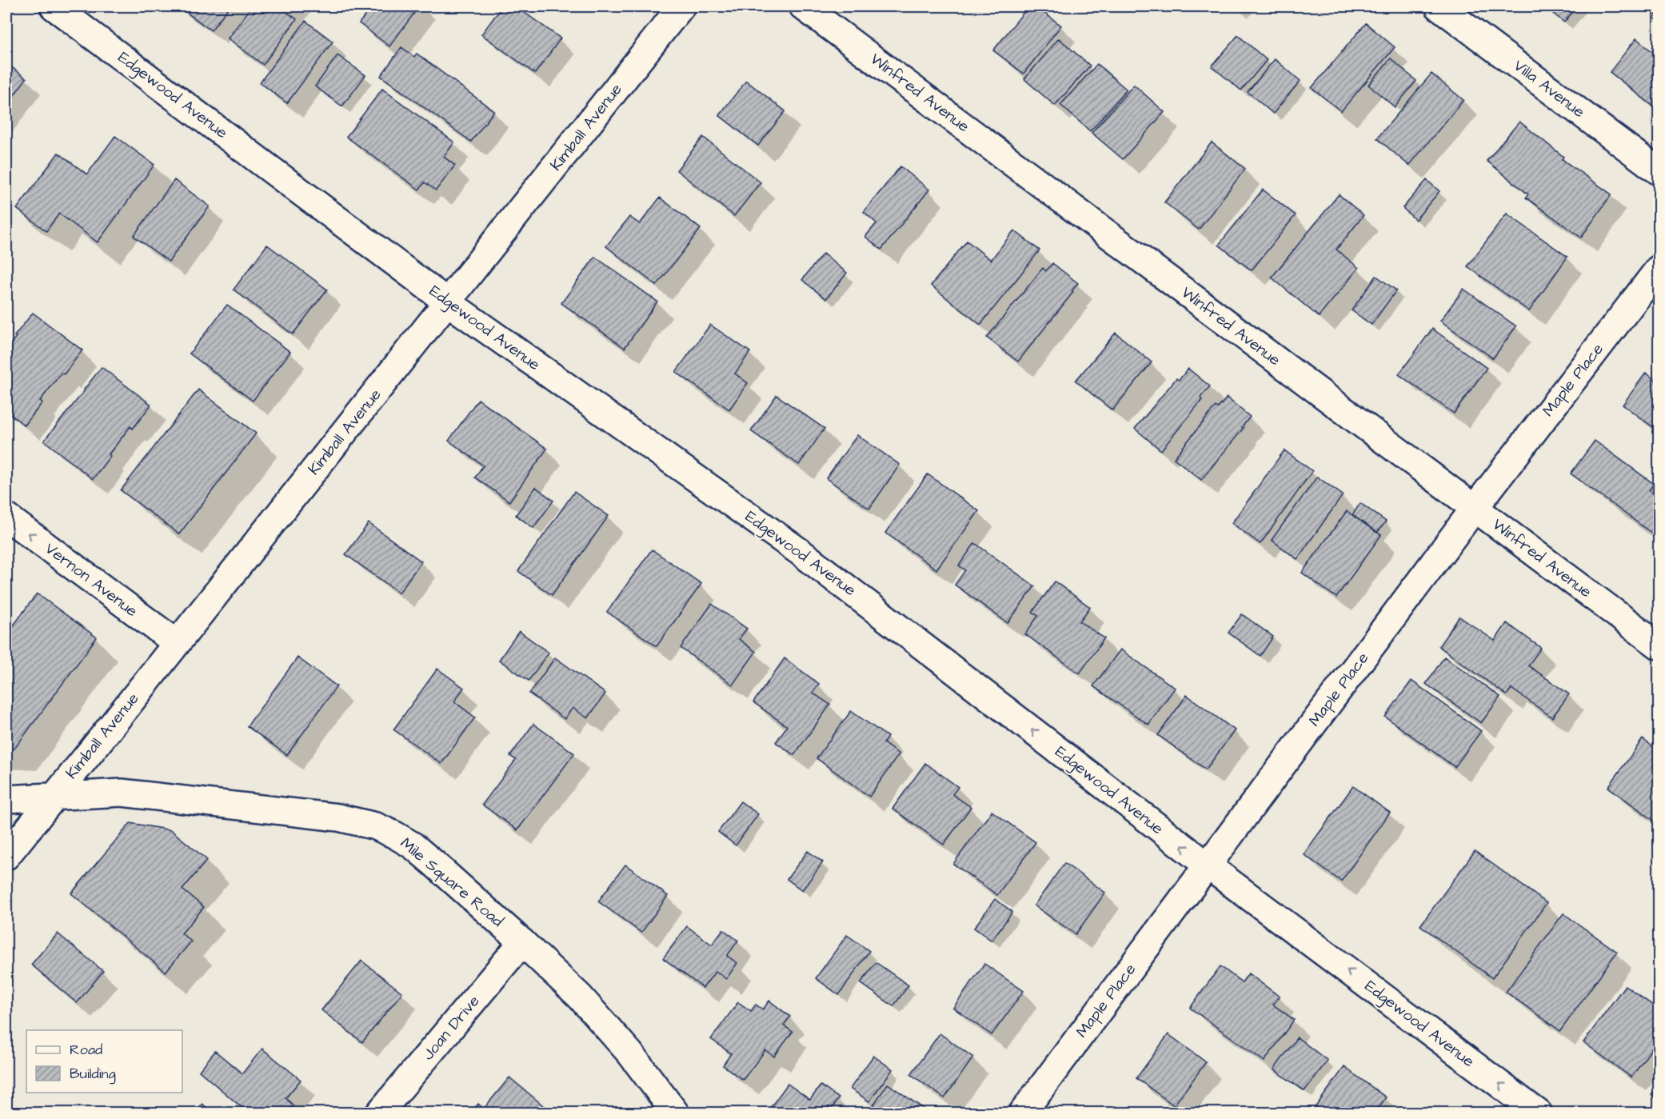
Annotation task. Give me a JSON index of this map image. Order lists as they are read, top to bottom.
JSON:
{
  "streets": {
    "street": [
      "Villa Avenue",
      "Winfred Avenue",
      "Edgewood Avenue",
      "Kimball Avenue",
      "Maple Place",
      "Vernon Avenue",
      "Mile Square Road",
      "Joan Drive"
    ]
  },
  "crossings": [
    ["Winfred Avenue", "Maple Place"],
    ["Edgewood Avenue", "Kimball Avenue"],
    ["Edgewood Avenue", "Maple Place"],
    ["Kimball Avenue", "Vernon Avenue"],
    ["Kimball Avenue", "Mile Square Road"],
    ["Mile Square Road", "Joan Drive"]
  ],
  "one_way": ["Edgewood Avenue", "Vernon Avenue"],
  "legend": ["Road", "Building"]
}
